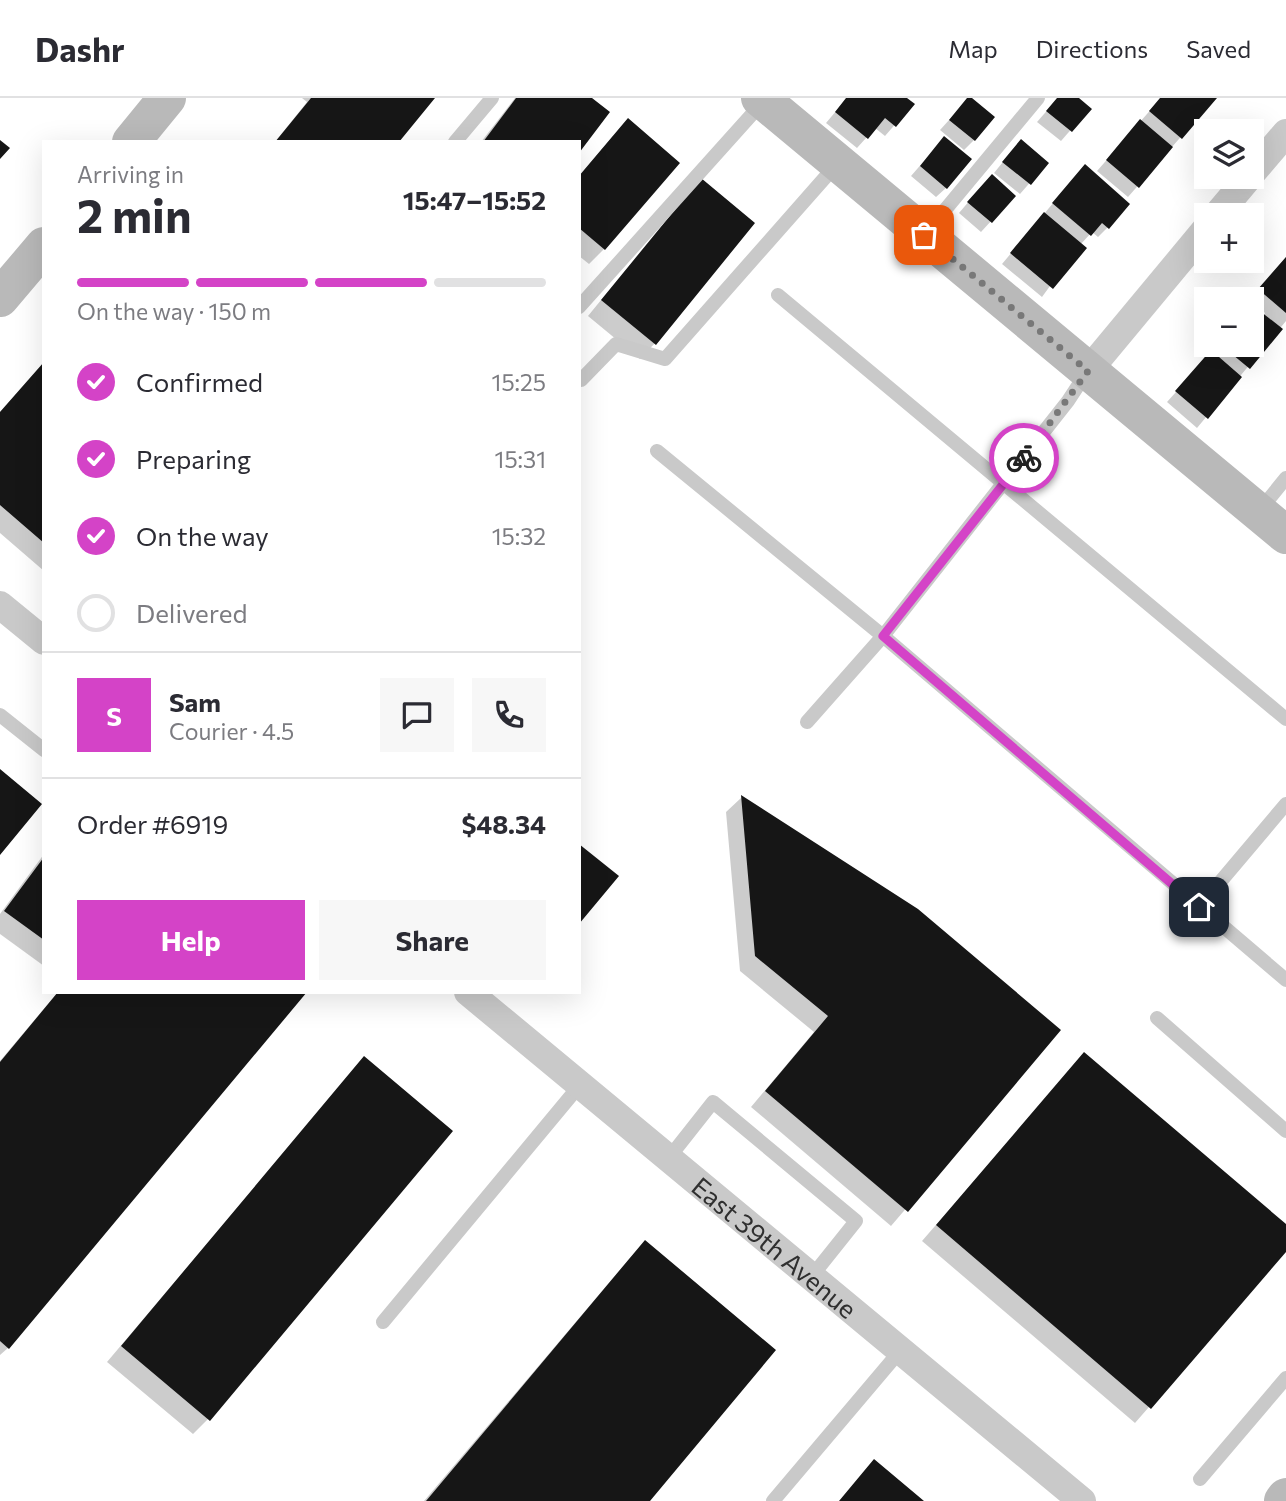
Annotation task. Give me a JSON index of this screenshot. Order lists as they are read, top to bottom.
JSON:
{
  "streets": {
    "street": ["East 39th Avenue"]
  },
  "page": {
    "header": "Dashr",
    "nav": ["Map", "Directions", "Saved"],
    "map_buttons": ["+", "−"],
    "heading": ["2 min", "Arriving in", "15:47–15:52"],
    "panel": [
      "Sam",
      "Courier · 4.5",
      "Order #6919",
      "$48.34"
    ],
    "bar": "On the way · 150 m",
    "list": [
      ["Confirmed", "15:25"],
      ["Preparing", "15:31"],
      ["On the way", "15:32"],
      "Delivered"
    ],
    "round": "S",
    "buttons": ["Help", "Share"]
  }
}
